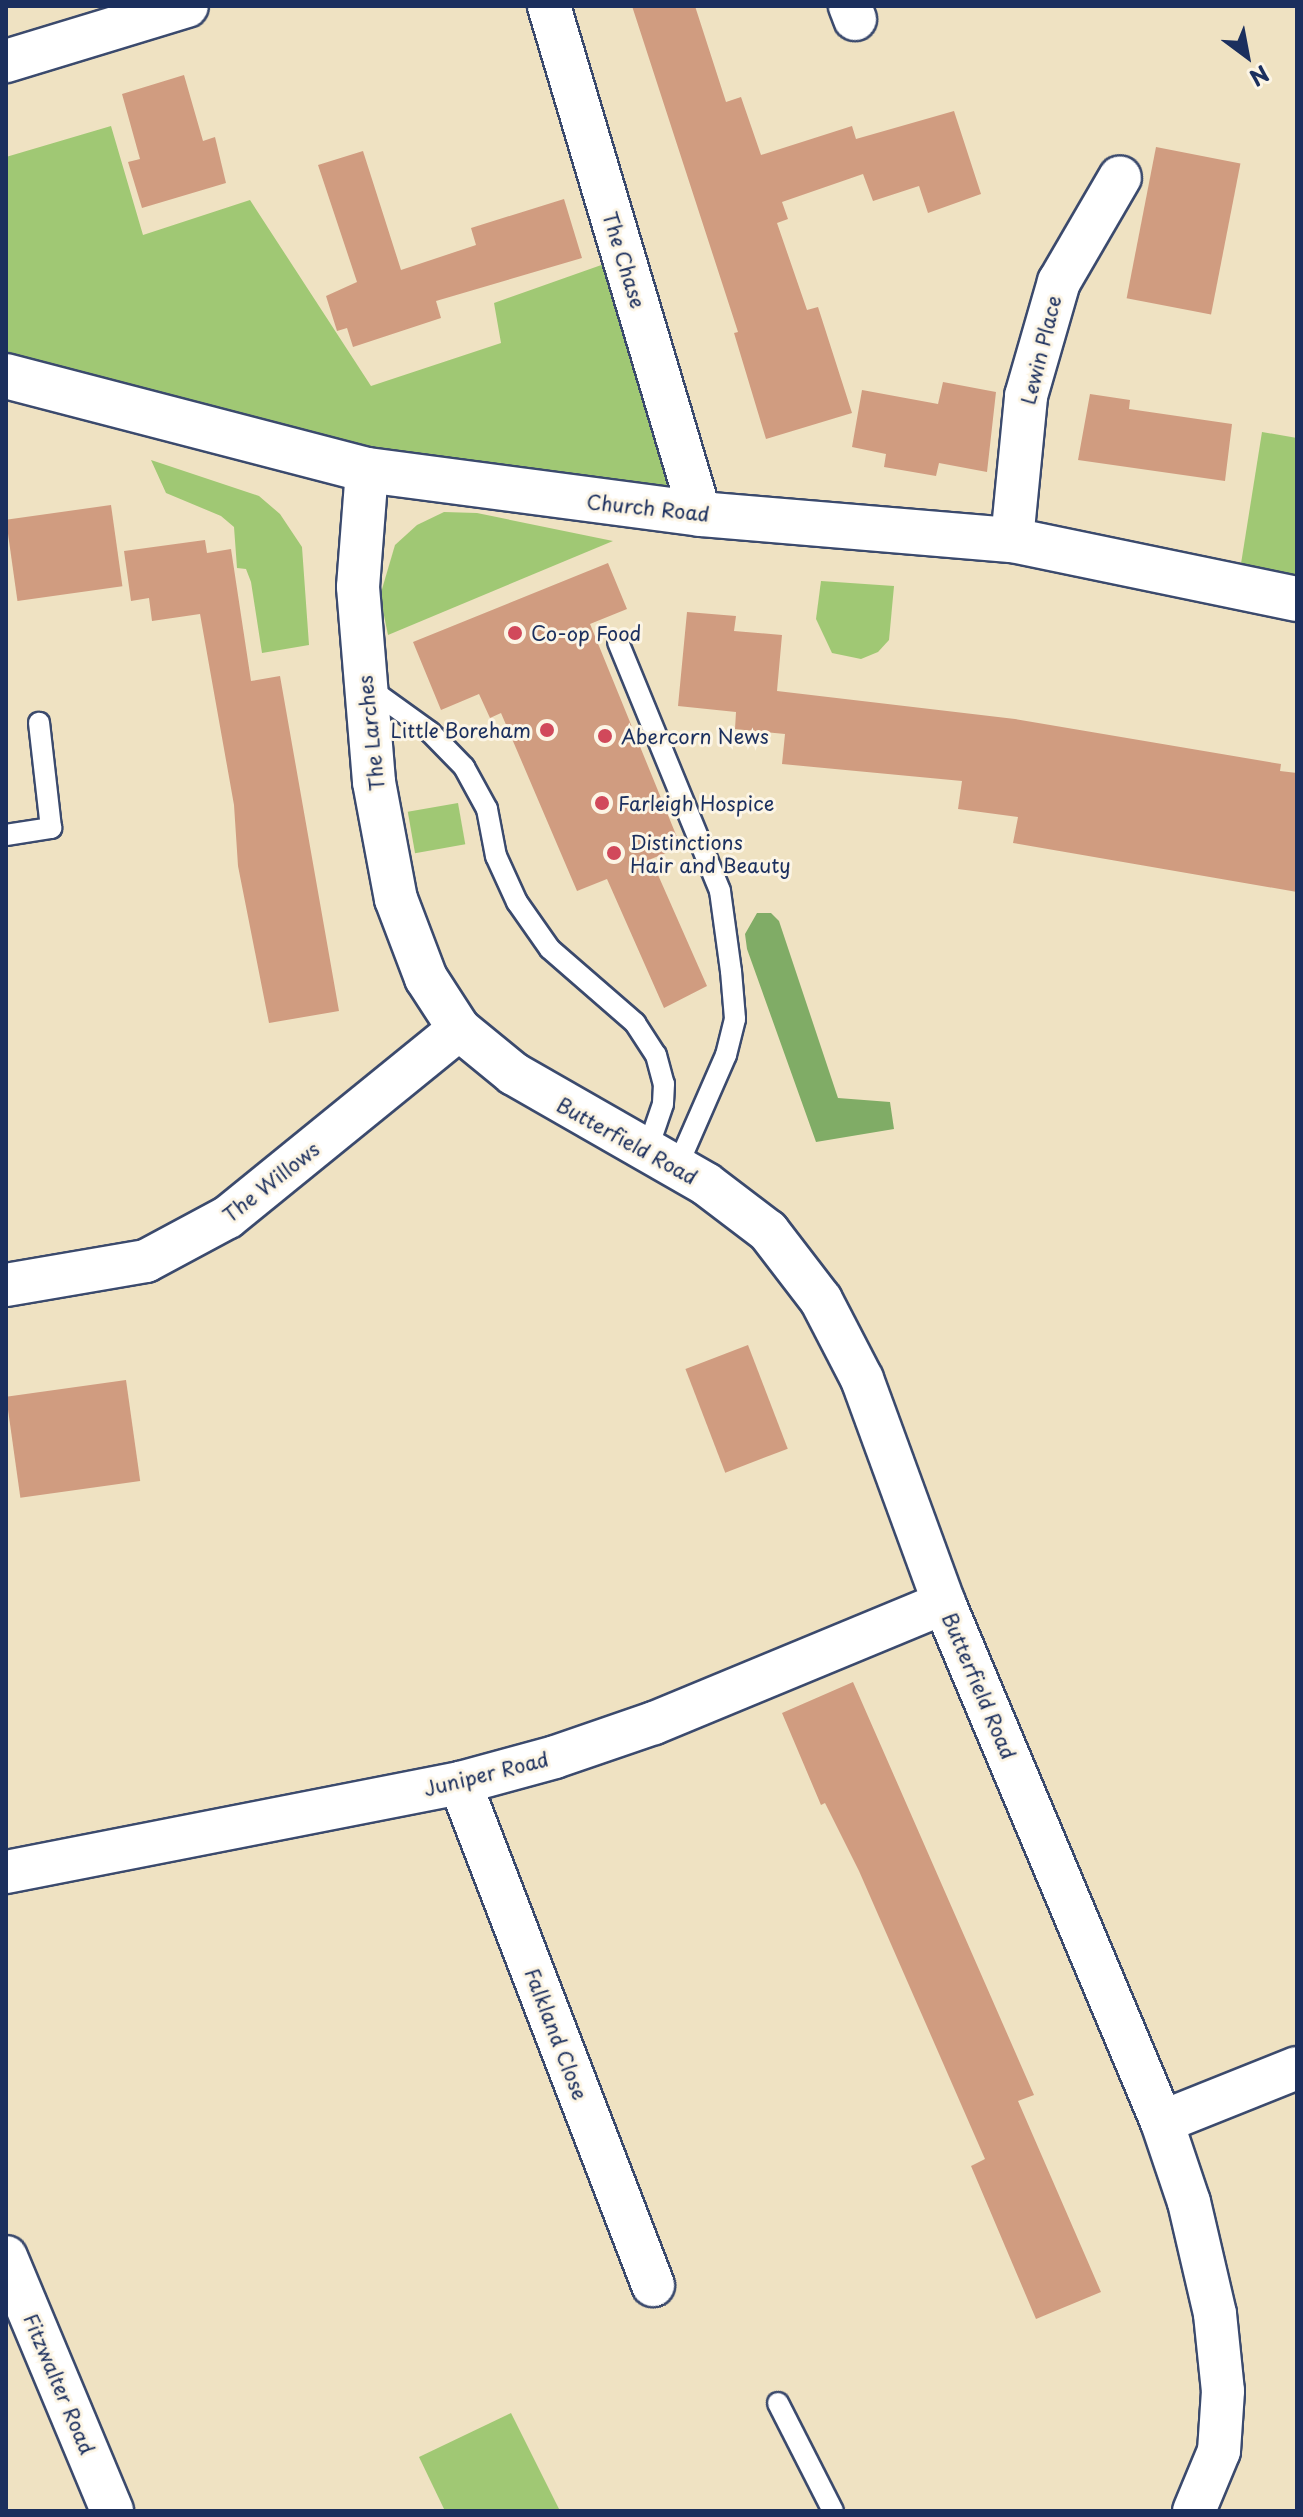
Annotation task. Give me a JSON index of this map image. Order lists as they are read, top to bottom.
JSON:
{
  "streets": {
    "street": [
      "The Chase",
      "Lewin Place",
      "Church Road",
      "The Larches",
      "Butterfield Road",
      "The Willows",
      "Juniper Road",
      "Falkland Close",
      "Fitzwalter Road"
    ]
  },
  "crossings": [
    ["The Chase", "Church Road"],
    ["Lewin Place", "Church Road"],
    ["Church Road", "The Larches"],
    ["The Larches", "Butterfield Road"],
    ["The Larches", "The Willows"],
    ["Butterfield Road", "The Willows"],
    ["Butterfield Road", "Juniper Road"],
    ["Juniper Road", "Falkland Close"]
  ],
  "places": [
    "Co-op Food",
    "Little Boreham",
    "Abercorn News",
    "Farleigh Hospice",
    "Distinctions Hair and Beauty"
  ],
  "north": "bottom right"
}
